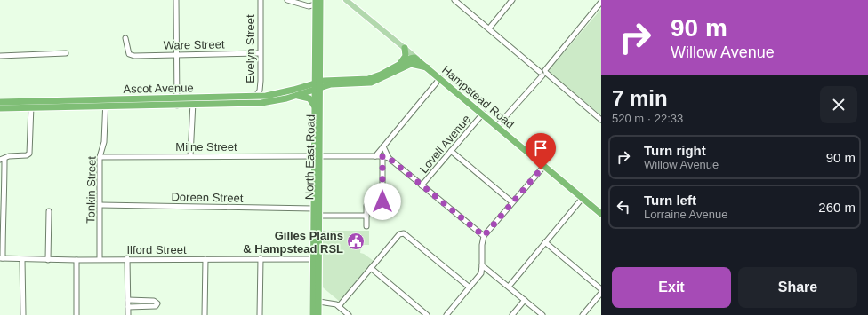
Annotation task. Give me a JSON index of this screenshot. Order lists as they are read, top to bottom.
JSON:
{
  "streets": {
    "highway": ["Ascot Avenue", "Hampstead Road", "North East Road"],
    "street": [
      "Ware Street",
      "Evelyn Street",
      "Lovell Avenue",
      "Milne Street",
      "Tonkin Street",
      "Doreen Street",
      "Ilford Street"
    ]
  },
  "crossings": [
    ["Ware Street", "Evelyn Street"],
    ["Evelyn Street", "Ascot Avenue"],
    ["Ascot Avenue", "North East Road"],
    ["Ascot Avenue", "Tonkin Street"],
    ["Hampstead Road", "Lovell Avenue"],
    ["Milne Street", "North East Road"],
    ["Milne Street", "Tonkin Street"],
    ["North East Road", "Doreen Street"],
    ["North East Road", "Ilford Street"],
    ["Tonkin Street", "Doreen Street"],
    ["Tonkin Street", "Ilford Street"]
  ],
  "places": {
    "public building": ["Gilles Plains & Hampstead RSL"]
  },
  "page": {
    "turn": ["90 m", "Willow Avenue"],
    "heading": ["7 min", "520 m · 22:33"],
    "list": [
      {
        "name": "Turn right",
        "note": "Willow Avenue",
        "value": "90 m"
      },
      {
        "name": "Turn left",
        "note": "Lorraine Avenue",
        "value": "260 m"
      }
    ],
    "buttons": ["Exit", "Share"]
  }
}
